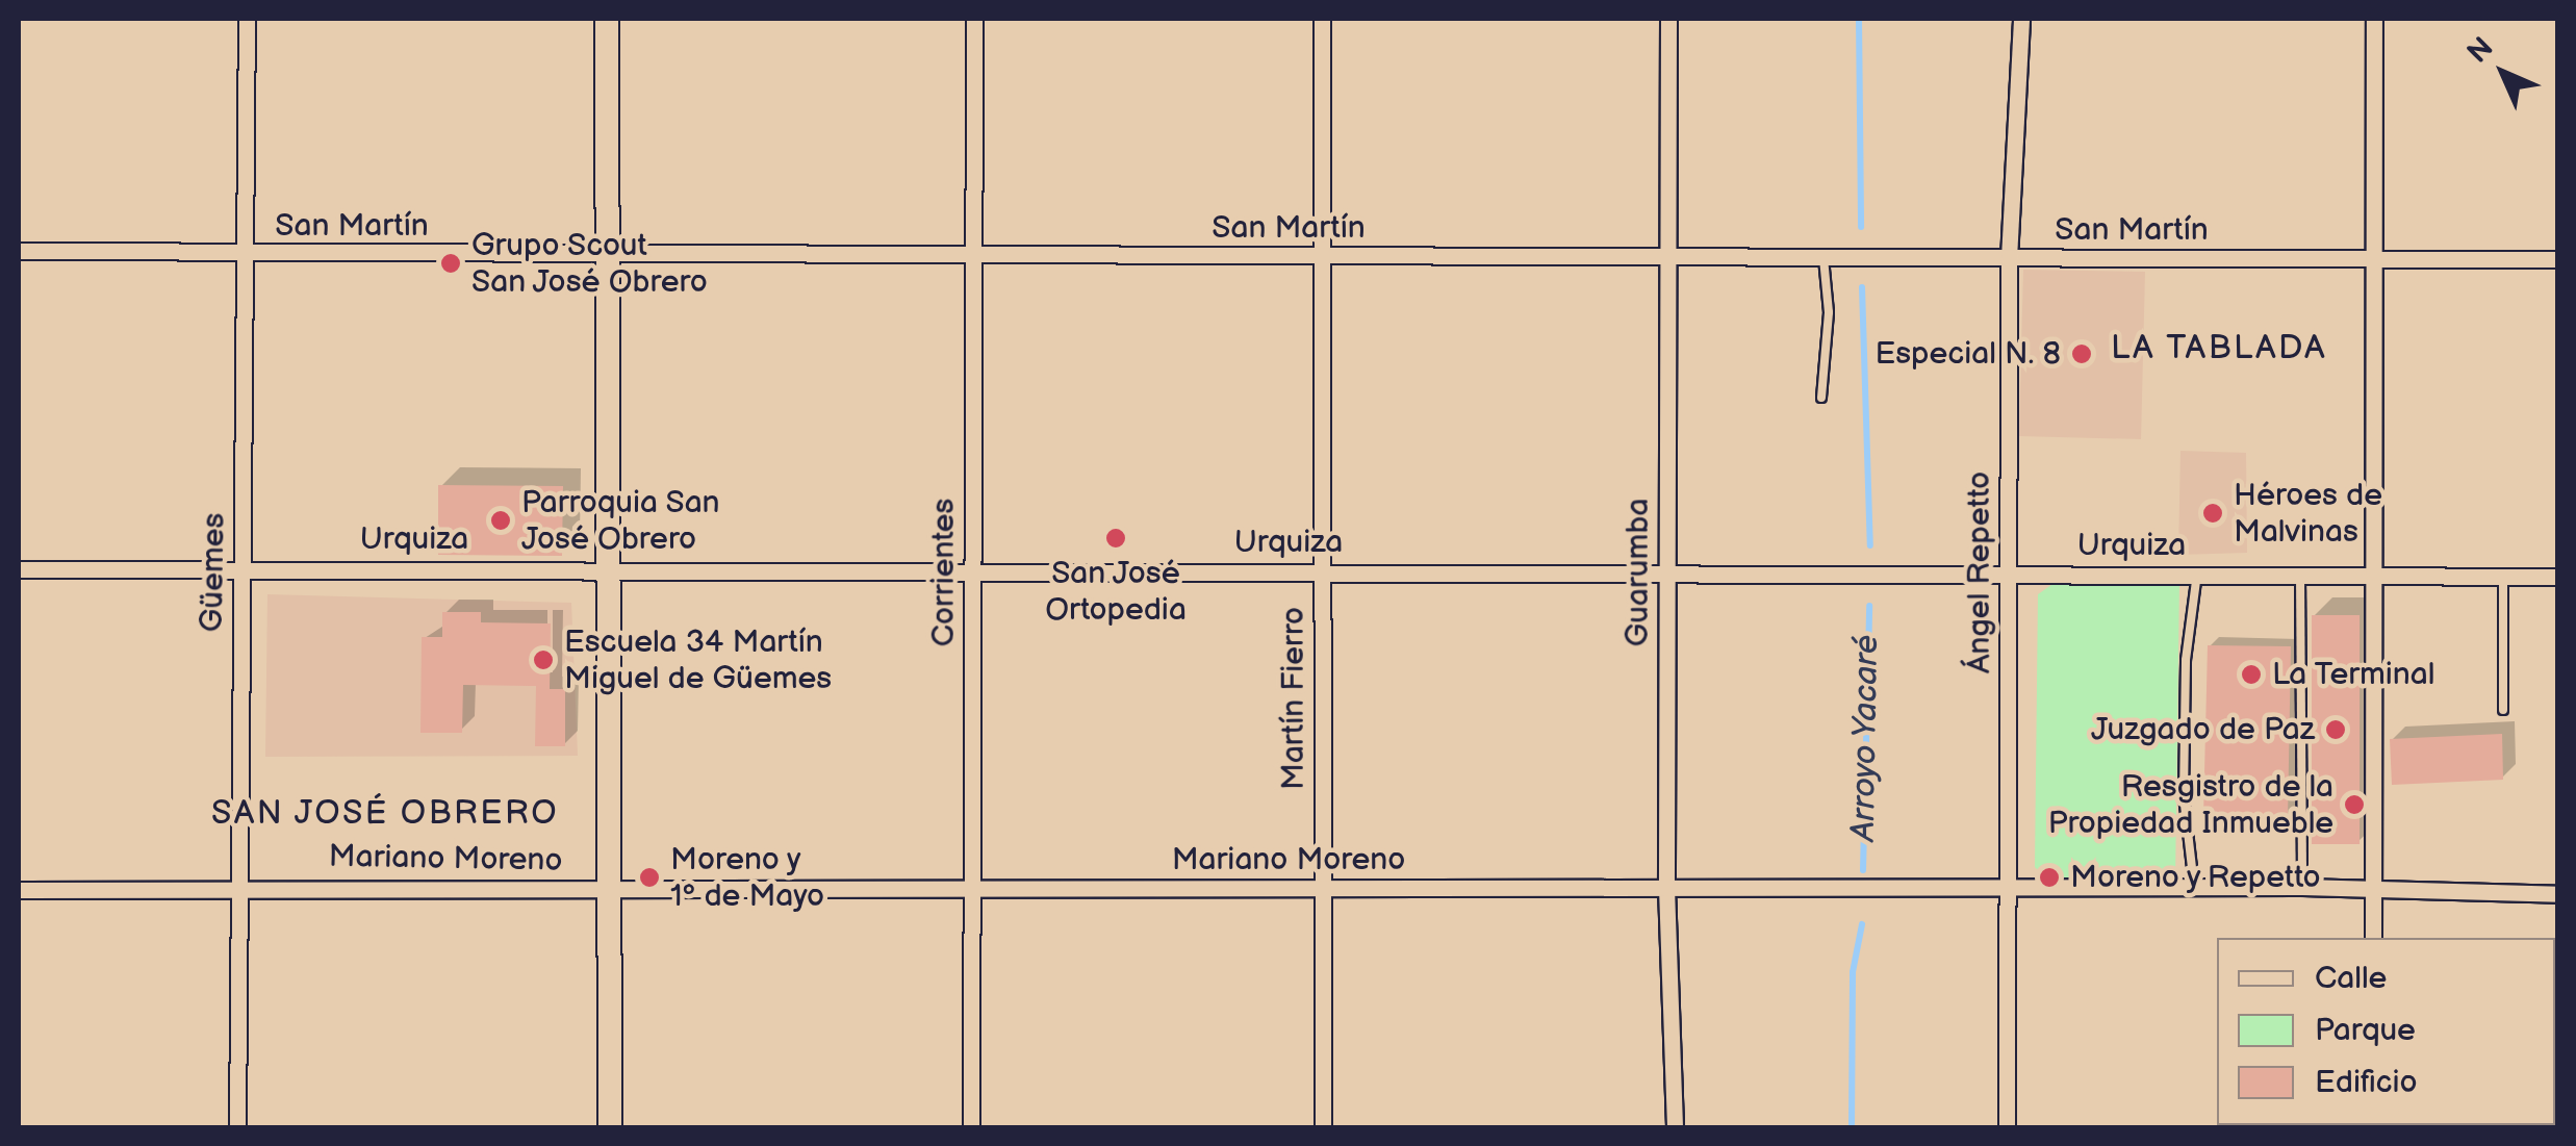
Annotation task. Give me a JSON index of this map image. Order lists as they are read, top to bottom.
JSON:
{
  "streets": {
    "street": [
      "San Martín",
      "Urquiza",
      "Güemes",
      "Corrientes",
      "Guarumba",
      "Ángel Repetto",
      "Martín Fierro",
      "Mariano Moreno"
    ]
  },
  "crossings": [
    ["San Martín", "Güemes"],
    ["San Martín", "Corrientes"],
    ["San Martín", "Guarumba"],
    ["San Martín", "Ángel Repetto"],
    ["San Martín", "Martín Fierro"],
    ["Urquiza", "Güemes"],
    ["Urquiza", "Corrientes"],
    ["Urquiza", "Guarumba"],
    ["Urquiza", "Ángel Repetto"],
    ["Urquiza", "Martín Fierro"],
    ["Güemes", "Mariano Moreno"],
    ["Corrientes", "Mariano Moreno"],
    ["Guarumba", "Mariano Moreno"],
    ["Ángel Repetto", "Mariano Moreno"],
    ["Martín Fierro", "Mariano Moreno"]
  ],
  "districts": ["LA TABLADA", "SAN JOSÉ OBRERO"],
  "water": ["Arroyo Yacaré"],
  "places": [
    "Grupo Scout San José Obrero",
    "Especial N. 8",
    "Héroes de Malvinas",
    "Parroquia San José Obrero",
    "San José Ortopedia",
    "Escuela 34 Martín Miguel de Güemes",
    "La Terminal",
    "Juzgado de Paz",
    "Resgistro de la Propiedad Inmueble",
    "Moreno y 1º de Mayo",
    "Moreno y Repetto"
  ],
  "legend": ["Calle", "Parque", "Edificio"],
  "north": "top left"
}
